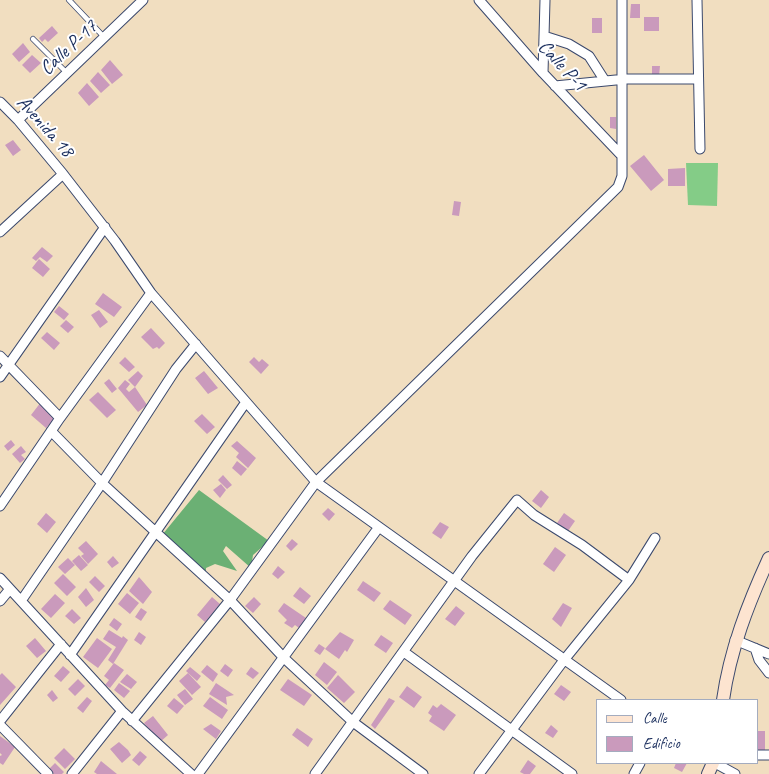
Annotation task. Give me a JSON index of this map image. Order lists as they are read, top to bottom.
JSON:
{
  "streets": {
    "street": ["Calle P-17", "Calle P-1", "Avenida 18"]
  },
  "crossings": [
    ["Calle P-17", "Avenida 18"]
  ],
  "legend": ["Calle", "Edificio"]
}
